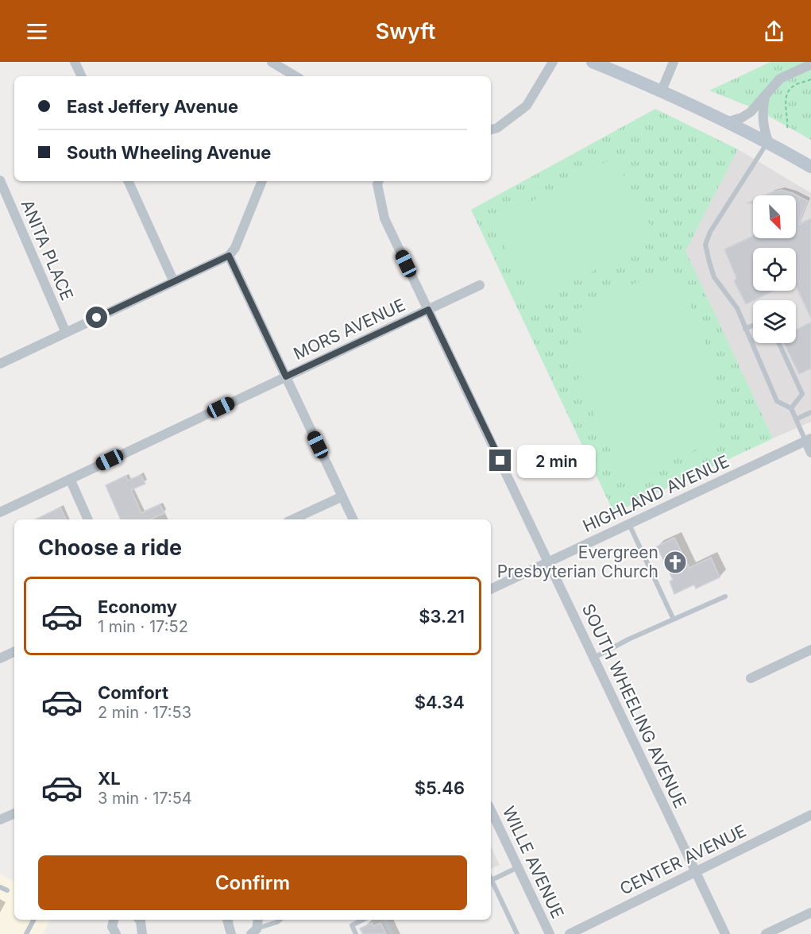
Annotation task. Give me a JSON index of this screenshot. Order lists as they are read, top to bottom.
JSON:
{
  "streets": {
    "street": [
      "ANITA PLACE",
      "MORS AVENUE",
      "HIGHLAND AVENUE",
      "SOUTH WHEELING AVENUE",
      "CENTER AVENUE",
      "WILLE AVENUE"
    ]
  },
  "crossings": [
    ["MORS AVENUE", "SOUTH WHEELING AVENUE"],
    ["HIGHLAND AVENUE", "SOUTH WHEELING AVENUE"],
    ["SOUTH WHEELING AVENUE", "CENTER AVENUE"]
  ],
  "places": {
    "church": ["Evergreen Presbyterian Church"]
  },
  "north": "bottom right",
  "page": {
    "header": "Swyft",
    "banner": ["East Jeffery Avenue", "South Wheeling Avenue"],
    "bubble": "2 min",
    "heading": "Choose a ride",
    "list": [
      {
        "name": "Economy",
        "note": "1 min · 17:52",
        "value": "$3.21"
      },
      {
        "name": "Comfort",
        "note": "2 min · 17:53",
        "value": "$4.34"
      },
      {
        "name": "XL",
        "note": "3 min · 17:54",
        "value": "$5.46"
      }
    ],
    "buttons": "Confirm"
  }
}
